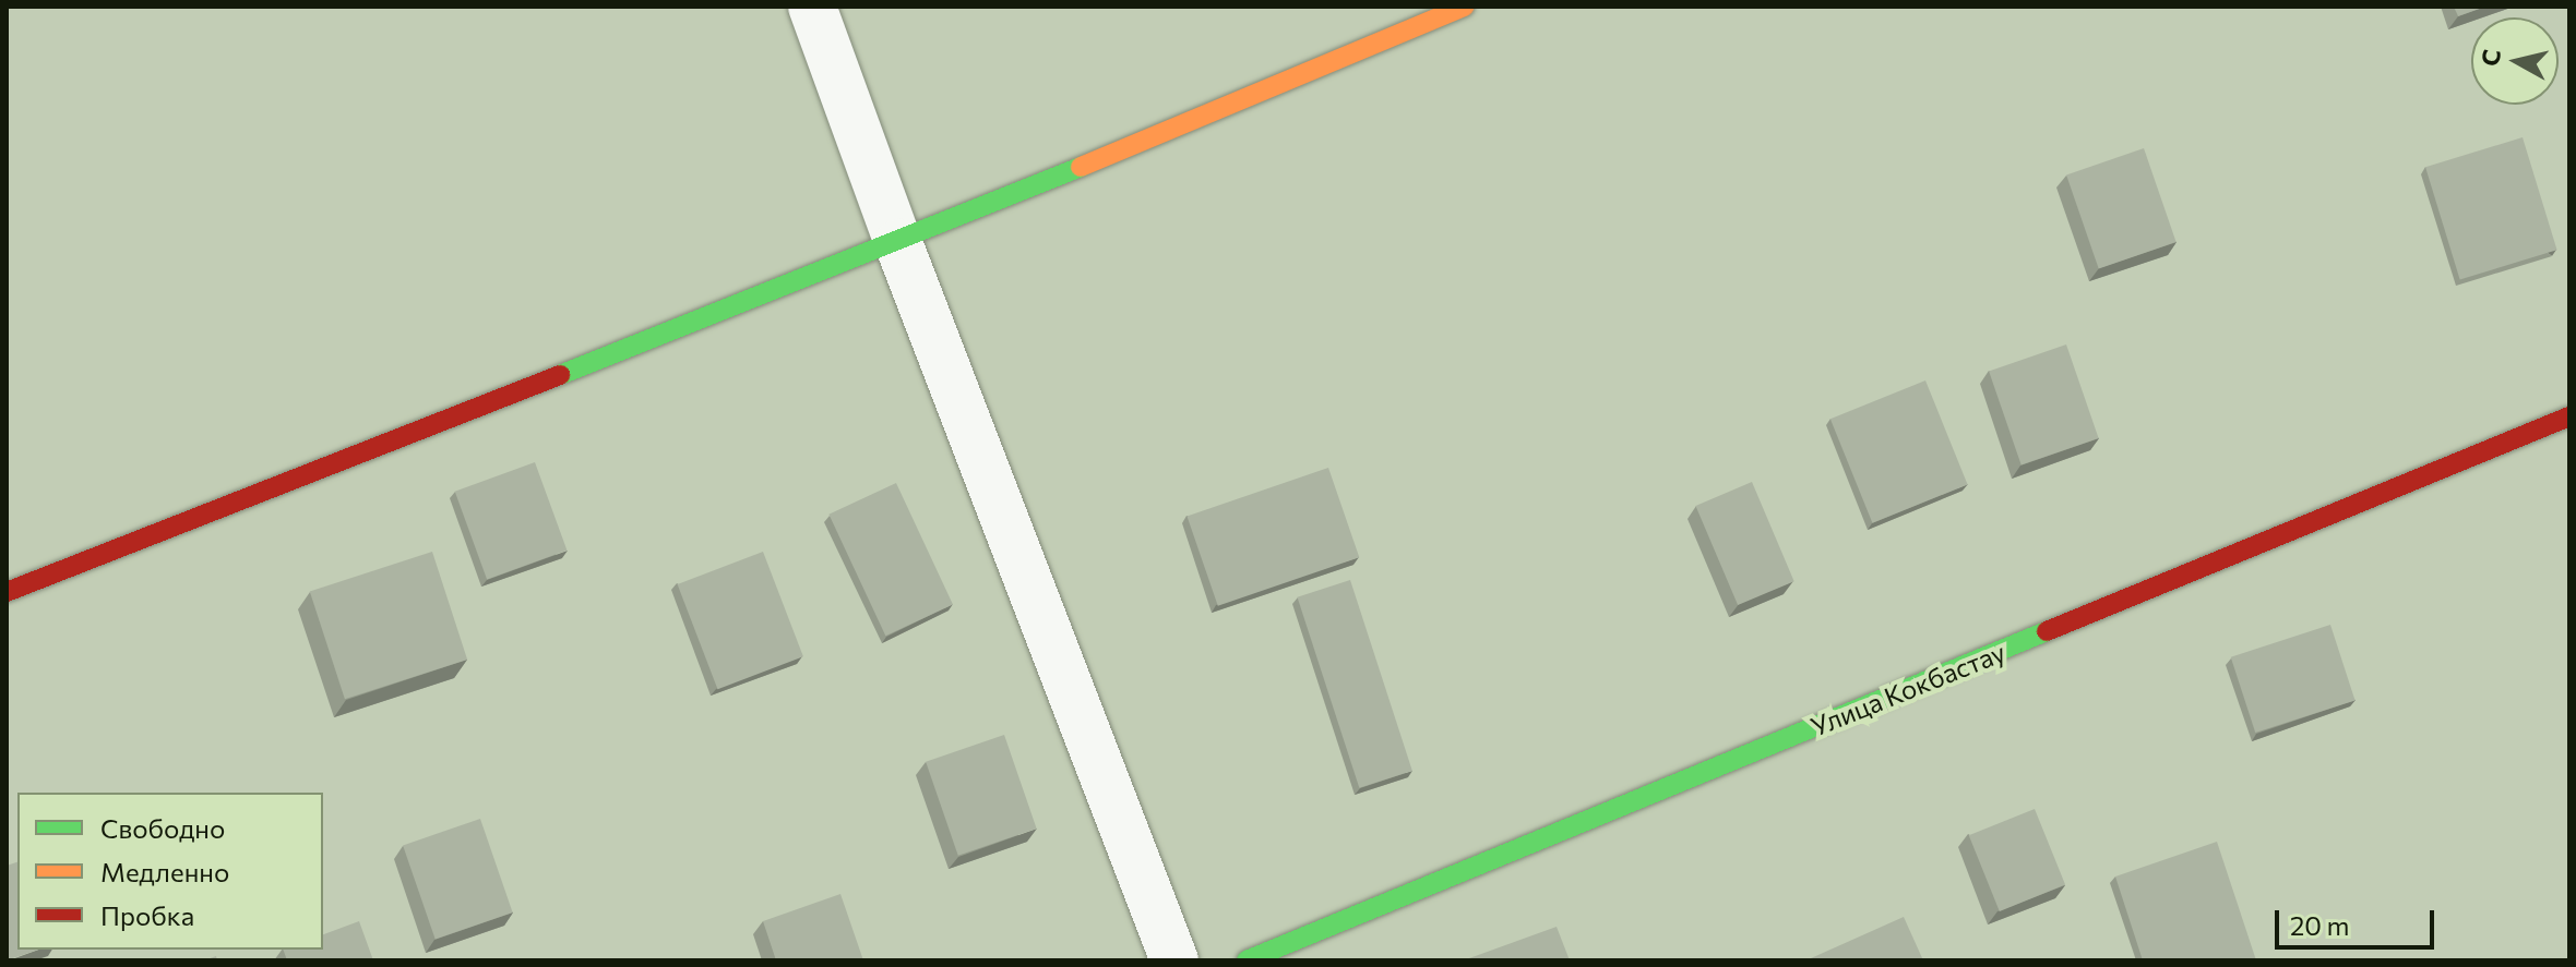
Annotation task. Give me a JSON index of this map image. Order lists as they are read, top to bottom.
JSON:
{
  "streets": {
    "street": ["Улица Кокбастау"]
  },
  "legend": ["Свободно", "Медленно", "Пробка"],
  "scale_bar": "20 m",
  "north": "left"
}
